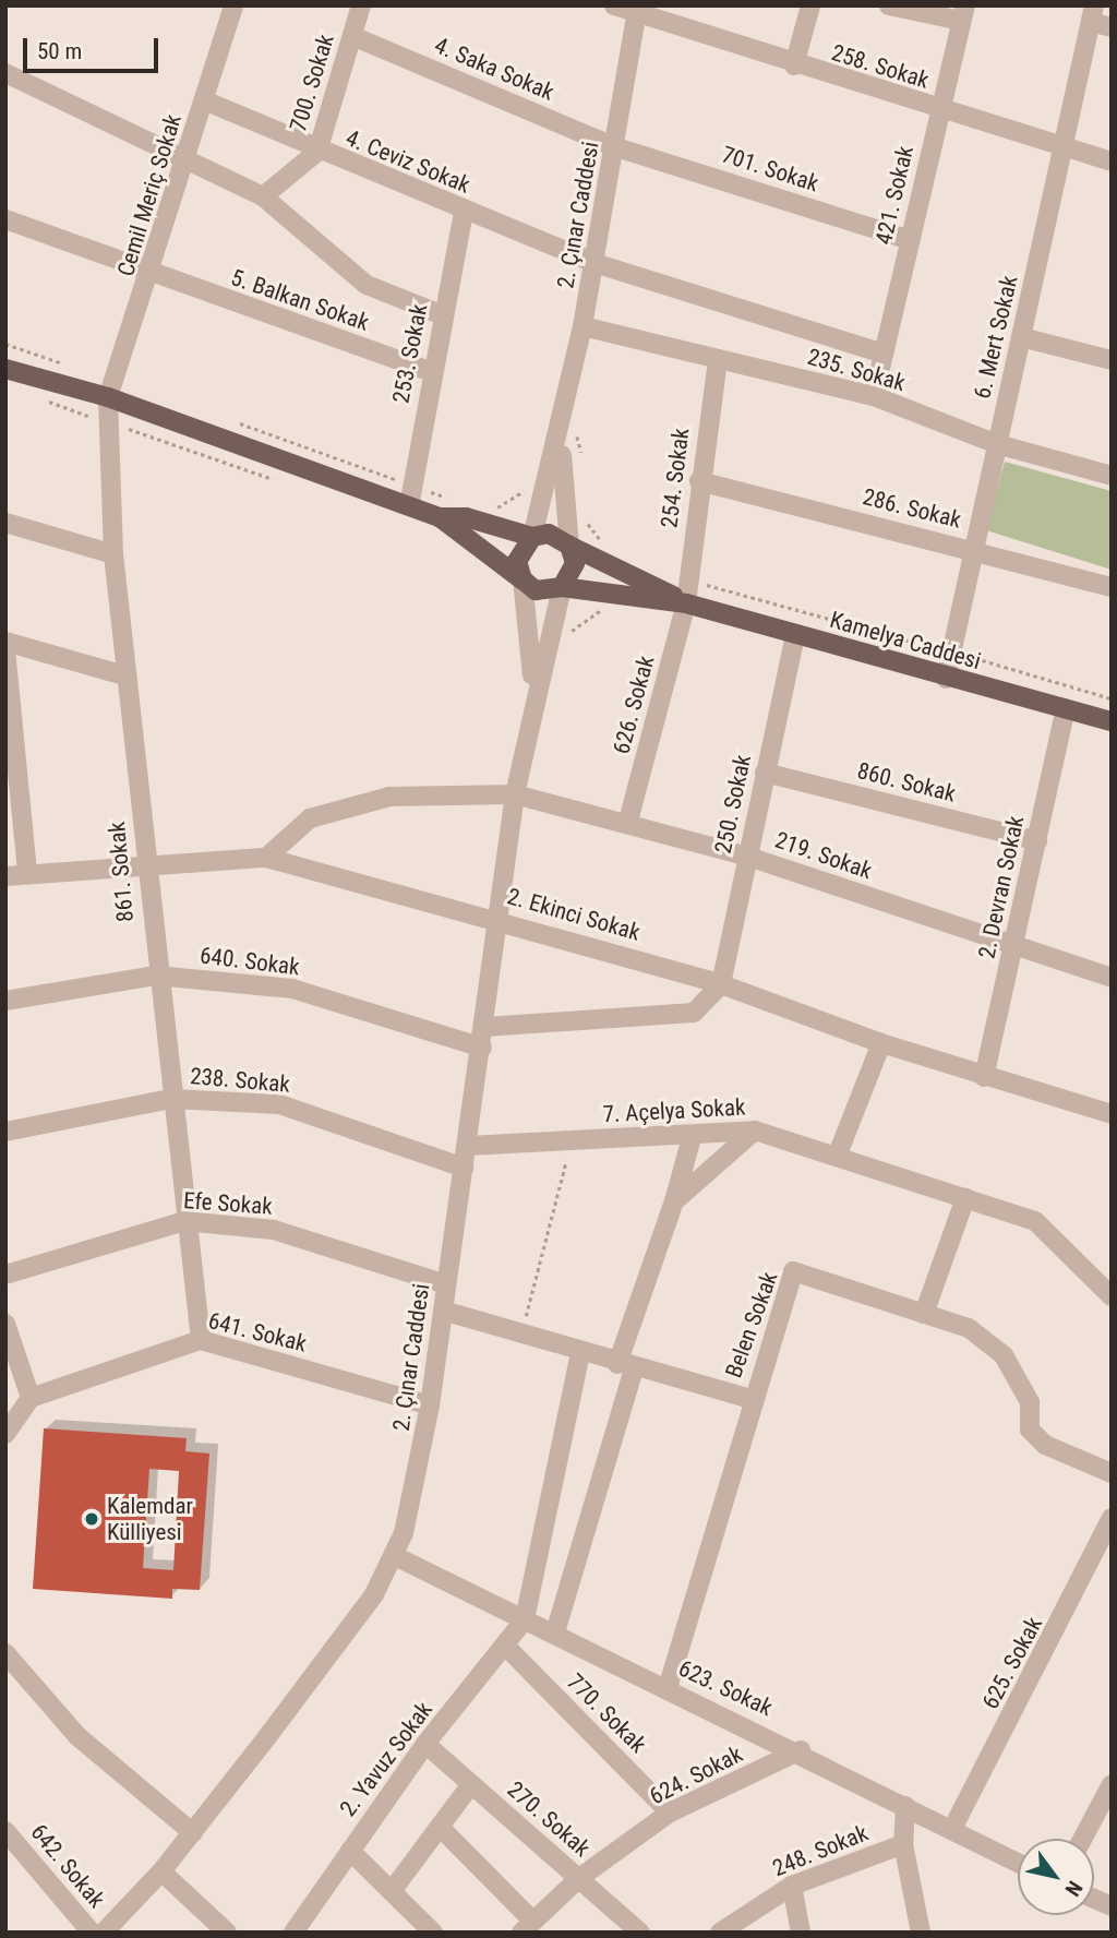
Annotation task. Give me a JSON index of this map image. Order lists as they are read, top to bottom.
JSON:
{
  "streets": {
    "main road": ["Kamelya Caddesi"],
    "street": [
      "258. Sokak",
      "4. Saka Sokak",
      "700. Sokak",
      "4. Ceviz Sokak",
      "701. Sokak",
      "Cemil Meriç Sokak",
      "421. Sokak",
      "2. Çınar Caddesi",
      "5. Balkan Sokak",
      "6. Mert Sokak",
      "253. Sokak",
      "235. Sokak",
      "254. Sokak",
      "286. Sokak",
      "626. Sokak",
      "860. Sokak",
      "250. Sokak",
      "219. Sokak",
      "861. Sokak",
      "2. Devran Sokak",
      "2. Ekinci Sokak",
      "640. Sokak",
      "238. Sokak",
      "7. Açelya Sokak",
      "Efe Sokak",
      "Belen Sokak",
      "641. Sokak",
      "625. Sokak",
      "623. Sokak",
      "770. Sokak",
      "2. Yavuz Sokak",
      "624. Sokak",
      "270. Sokak",
      "248. Sokak",
      "642. Sokak"
    ]
  },
  "crossings": [
    ["258. Sokak", "421. Sokak"],
    ["258. Sokak", "2. Çınar Caddesi"],
    ["258. Sokak", "6. Mert Sokak"],
    ["4. Saka Sokak", "700. Sokak"],
    ["4. Saka Sokak", "701. Sokak"],
    ["4. Saka Sokak", "2. Çınar Caddesi"],
    ["700. Sokak", "4. Ceviz Sokak"],
    ["4. Ceviz Sokak", "Cemil Meriç Sokak"],
    ["4. Ceviz Sokak", "2. Çınar Caddesi"],
    ["4. Ceviz Sokak", "253. Sokak"],
    ["4. Ceviz Sokak", "235. Sokak"],
    ["701. Sokak", "421. Sokak"],
    ["701. Sokak", "2. Çınar Caddesi"],
    ["Cemil Meriç Sokak", "5. Balkan Sokak"],
    ["Cemil Meriç Sokak", "861. Sokak"],
    ["421. Sokak", "235. Sokak"],
    ["2. Çınar Caddesi", "235. Sokak"],
    ["2. Çınar Caddesi", "219. Sokak"],
    ["2. Çınar Caddesi", "2. Ekinci Sokak"],
    ["2. Çınar Caddesi", "640. Sokak"],
    ["2. Çınar Caddesi", "238. Sokak"],
    ["2. Çınar Caddesi", "7. Açelya Sokak"],
    ["2. Çınar Caddesi", "Efe Sokak"],
    ["2. Çınar Caddesi", "641. Sokak"],
    ["2. Çınar Caddesi", "623. Sokak"],
    ["5. Balkan Sokak", "253. Sokak"],
    ["6. Mert Sokak", "235. Sokak"],
    ["6. Mert Sokak", "286. Sokak"],
    ["6. Mert Sokak", "Kamelya Caddesi"],
    ["235. Sokak", "254. Sokak"],
    ["254. Sokak", "286. Sokak"],
    ["254. Sokak", "Kamelya Caddesi"],
    ["254. Sokak", "626. Sokak"],
    ["Kamelya Caddesi", "626. Sokak"],
    ["Kamelya Caddesi", "250. Sokak"],
    ["Kamelya Caddesi", "2. Devran Sokak"],
    ["626. Sokak", "219. Sokak"],
    ["860. Sokak", "250. Sokak"],
    ["860. Sokak", "2. Devran Sokak"],
    ["250. Sokak", "219. Sokak"],
    ["250. Sokak", "2. Ekinci Sokak"],
    ["219. Sokak", "2. Devran Sokak"],
    ["219. Sokak", "2. Ekinci Sokak"],
    ["861. Sokak", "2. Ekinci Sokak"],
    ["861. Sokak", "640. Sokak"],
    ["861. Sokak", "238. Sokak"],
    ["861. Sokak", "Efe Sokak"],
    ["861. Sokak", "641. Sokak"],
    ["2. Devran Sokak", "2. Ekinci Sokak"],
    ["Belen Sokak", "623. Sokak"],
    ["625. Sokak", "623. Sokak"],
    ["623. Sokak", "2. Yavuz Sokak"],
    ["623. Sokak", "624. Sokak"],
    ["770. Sokak", "2. Yavuz Sokak"],
    ["770. Sokak", "624. Sokak"],
    ["2. Yavuz Sokak", "270. Sokak"],
    ["624. Sokak", "270. Sokak"]
  ],
  "places": ["Kalemdar Külliyesi"],
  "scale_bar": "50 m",
  "north": "bottom right"
}
